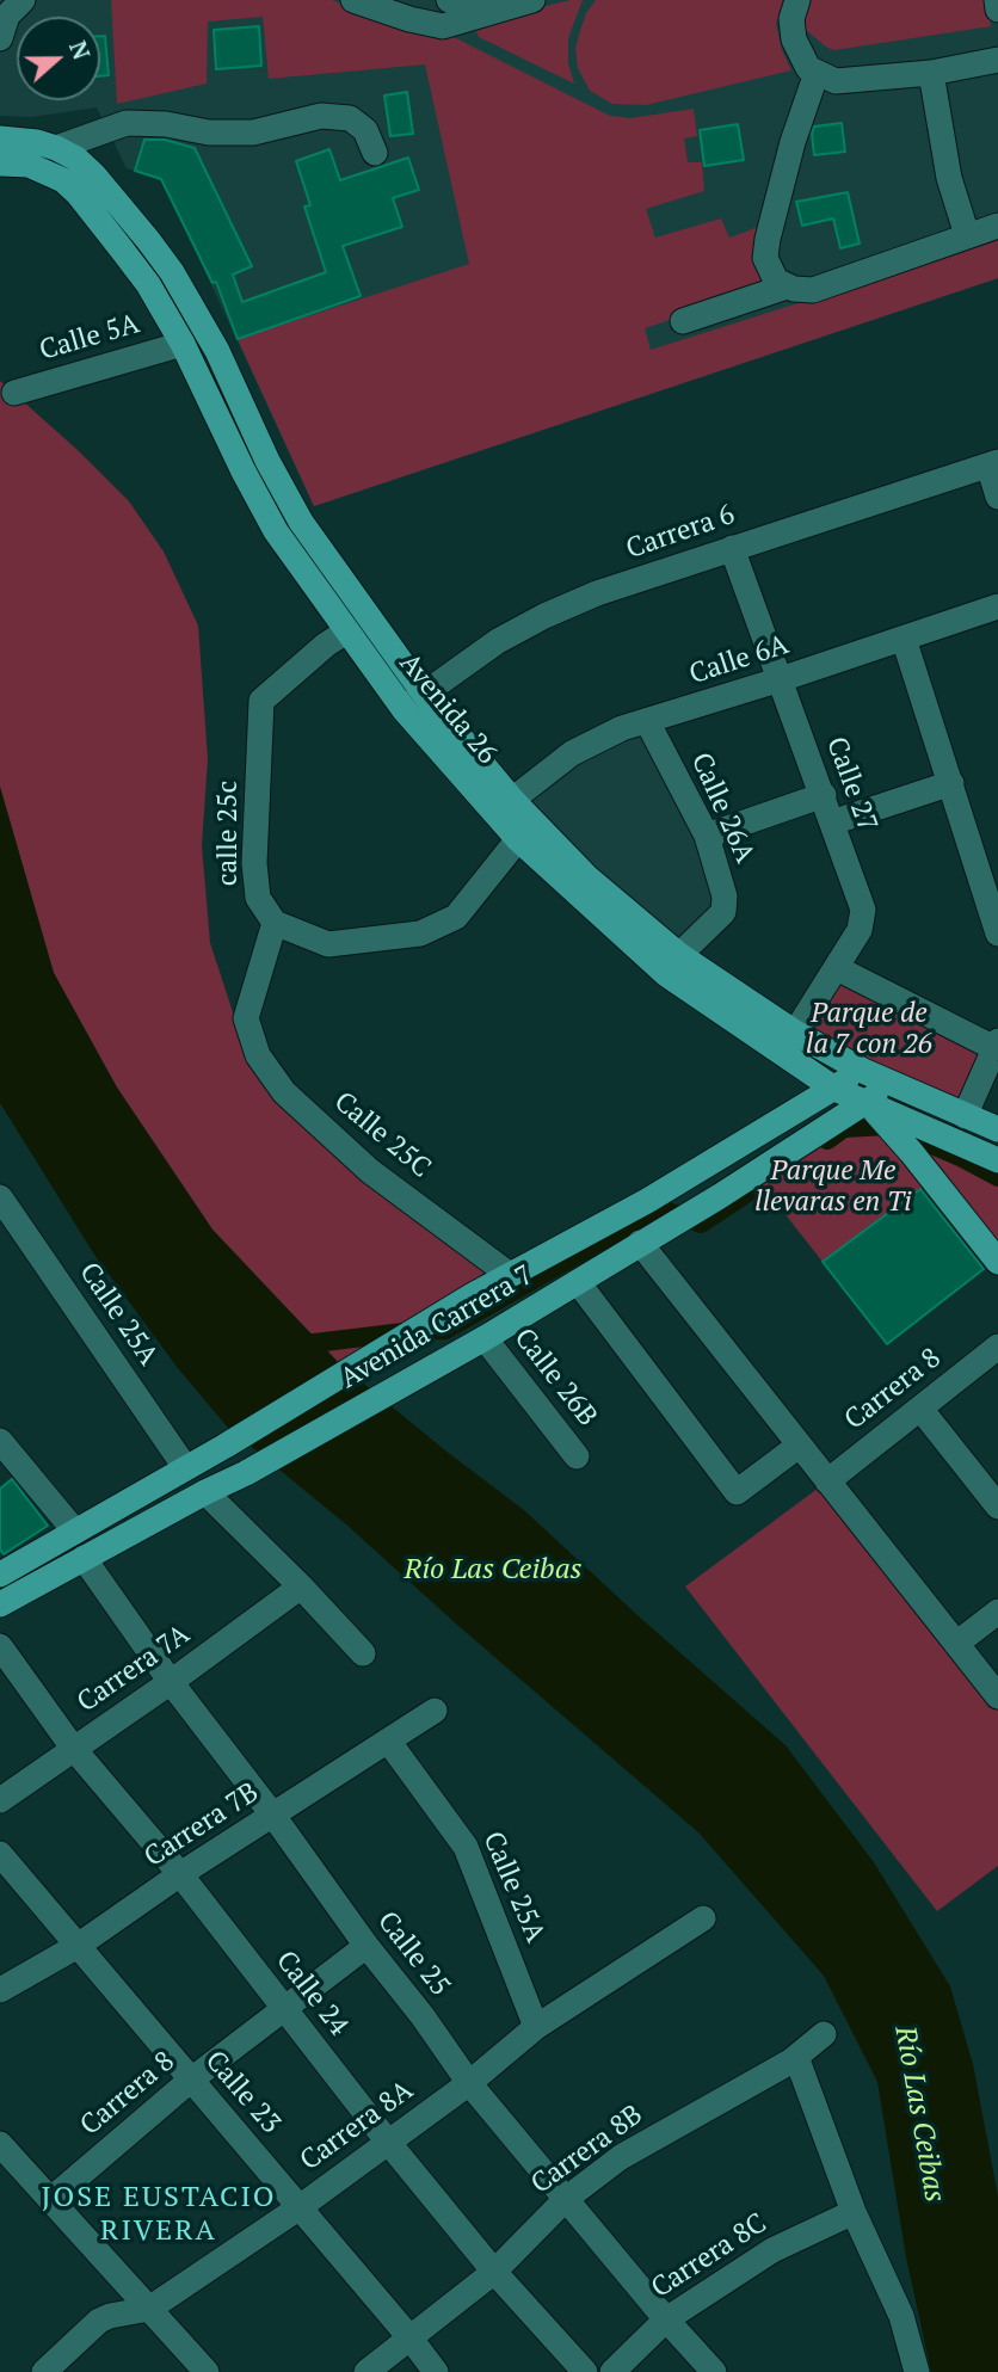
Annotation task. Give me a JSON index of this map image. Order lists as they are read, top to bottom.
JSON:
{
  "streets": {
    "main road": ["Avenida 26", "Avenida Carrera 7"],
    "street": [
      "Calle 5A",
      "Carrera 6",
      "Calle 6A",
      "Calle 27",
      "Calle 26A",
      "calle 25c",
      "Calle 25C",
      "Calle 25A",
      "Calle 26B",
      "Carrera 8",
      "Carrera 7A",
      "Carrera 7B",
      "Calle 25",
      "Calle 24",
      "Calle 23",
      "Carrera 8A",
      "Carrera 8B",
      "Carrera 8C"
    ]
  },
  "crossings": [
    ["Calle 5A", "Avenida 26"],
    ["Carrera 6", "Avenida 26"],
    ["Carrera 6", "Calle 27"],
    ["Carrera 6", "calle 25c"],
    ["Carrera 6", "Calle 25C"],
    ["Calle 6A", "Avenida 26"],
    ["Calle 6A", "Calle 27"],
    ["Calle 6A", "Calle 26A"],
    ["Avenida 26", "Calle 27"],
    ["Avenida 26", "Calle 26A"],
    ["Avenida 26", "calle 25c"],
    ["Avenida 26", "Calle 25C"],
    ["Avenida 26", "Avenida Carrera 7"],
    ["calle 25c", "Calle 25C"],
    ["Calle 25C", "Avenida Carrera 7"],
    ["Calle 25A", "Avenida Carrera 7"],
    ["Calle 25A", "Carrera 7B"],
    ["Calle 25A", "Carrera 8A"],
    ["Avenida Carrera 7", "Calle 26B"],
    ["Avenida Carrera 7", "Calle 25"],
    ["Carrera 8", "Calle 25"],
    ["Carrera 8", "Calle 24"],
    ["Carrera 8", "Calle 23"],
    ["Carrera 7A", "Calle 25"],
    ["Carrera 7A", "Calle 24"],
    ["Carrera 7B", "Calle 25"],
    ["Carrera 7B", "Calle 24"],
    ["Carrera 7B", "Calle 23"],
    ["Calle 25", "Carrera 8A"],
    ["Calle 25", "Carrera 8B"],
    ["Calle 25", "Carrera 8C"],
    ["Calle 24", "Carrera 8A"],
    ["Calle 24", "Carrera 8B"],
    ["Calle 23", "Carrera 8A"],
    ["Calle 23", "Carrera 8B"]
  ],
  "districts": ["JOSE EUSTACIO RIVERA"],
  "water": ["Río Las Ceibas"],
  "parks": ["Parque de la 7 con 26", "Parque Me llevaras en Ti"],
  "north": "right"
}
